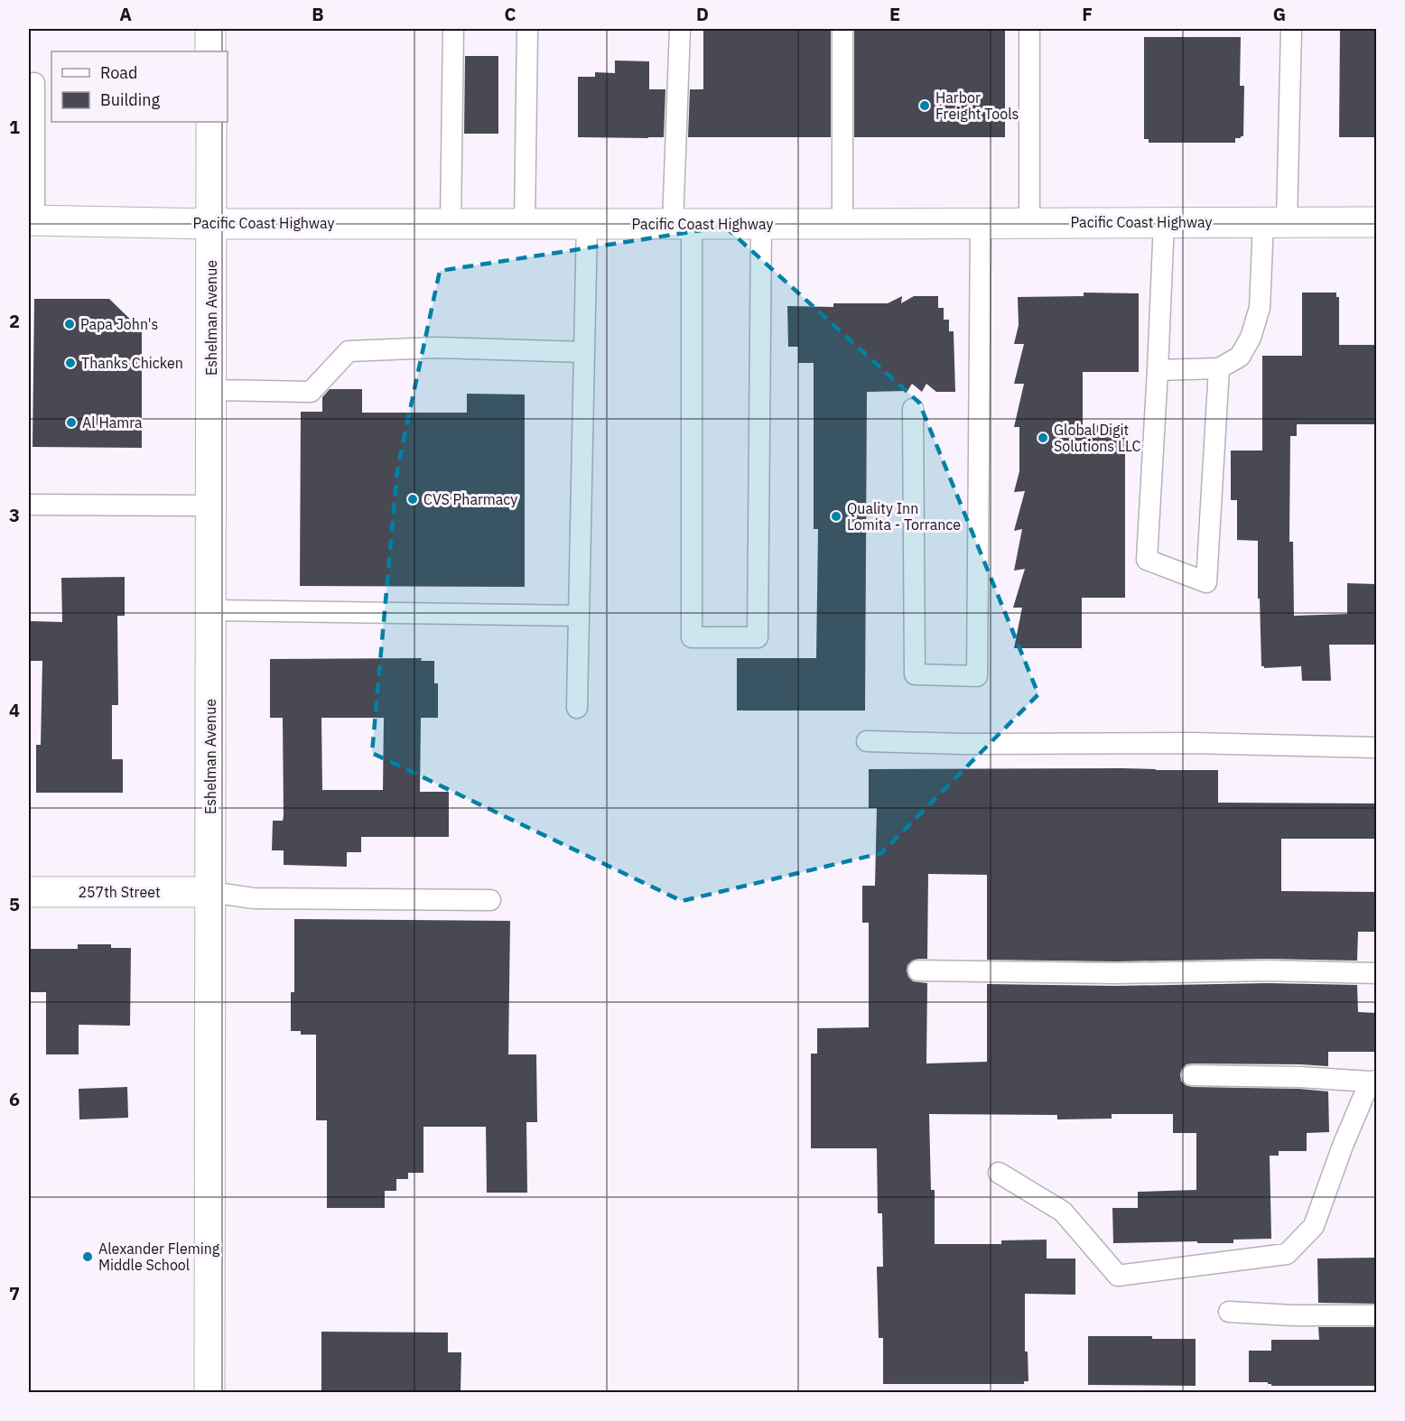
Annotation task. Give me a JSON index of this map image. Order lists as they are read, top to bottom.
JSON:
{
  "streets": {
    "main road": ["Pacific Coast Highway", "Eshelman Avenue", "257th Street"]
  },
  "crossings": [
    ["Pacific Coast Highway", "Eshelman Avenue"],
    ["Eshelman Avenue", "257th Street"]
  ],
  "places": [
    "Harbor Freight Tools",
    "Papa John's",
    "Thanks Chicken",
    "Al Hamra",
    "Global Digit Solutions LLC",
    "CVS Pharmacy",
    "Quality Inn Lomita - Torrance",
    "Alexander Fleming Middle School"
  ],
  "legend": ["Road", "Building"],
  "grid": {
    "columns": [
      "A",
      "B",
      "C",
      "D",
      "E",
      "F",
      "G"
    ],
    "rows": [
      "1",
      "2",
      "3",
      "4",
      "5",
      "6",
      "7"
    ]
  }
}
